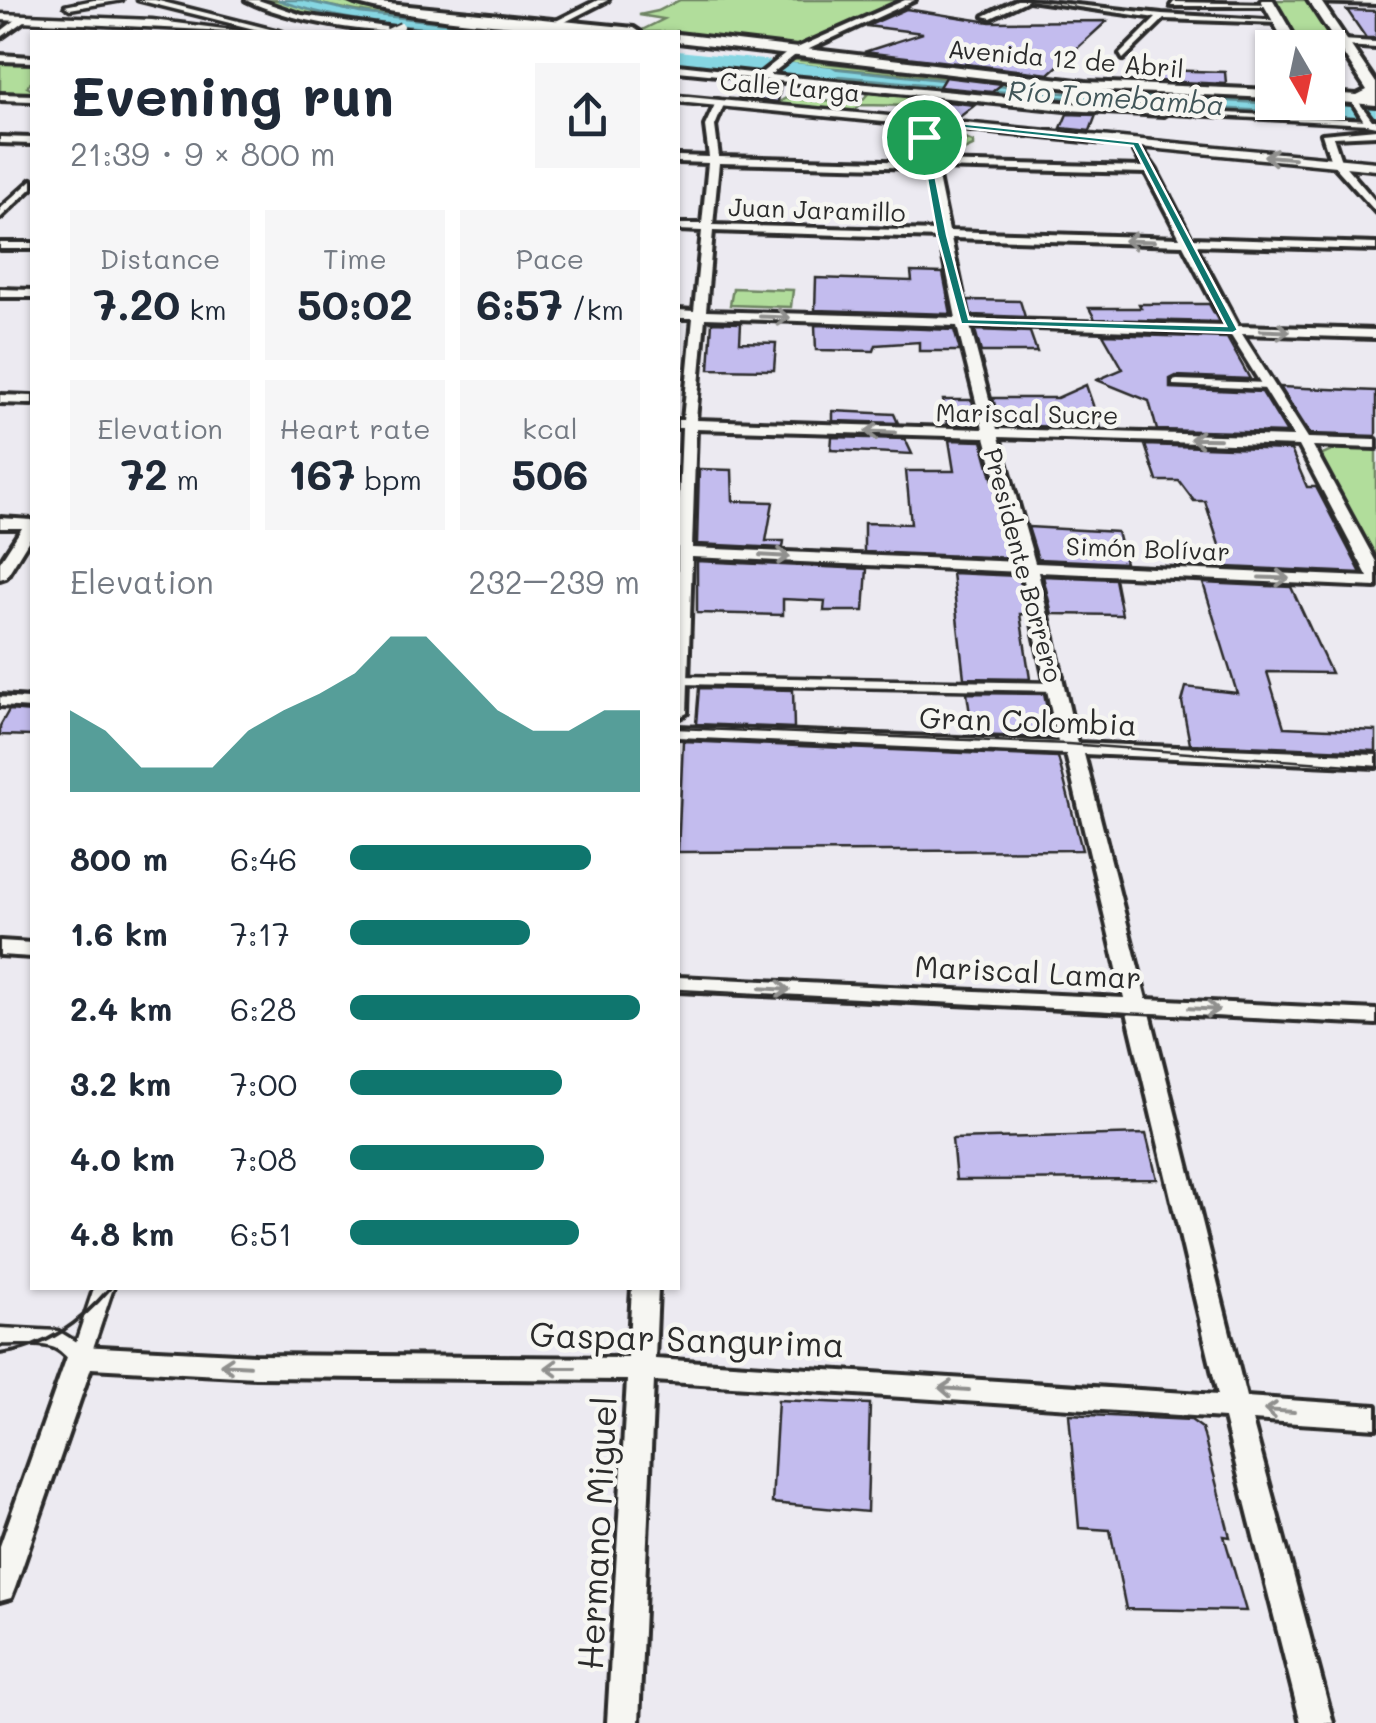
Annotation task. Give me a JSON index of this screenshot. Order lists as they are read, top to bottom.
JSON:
{
  "streets": {
    "main road": ["Avenida 12 de Abril"],
    "street": [
      "Calle Larga",
      "Juan Jaramillo",
      "Mariscal Sucre",
      "Simón Bolívar",
      "Presidente Borrero",
      "Gran Colombia",
      "Mariscal Lamar",
      "Gaspar Sangurima",
      "Hermano Miguel"
    ]
  },
  "crossings": [
    ["Calle Larga", "Presidente Borrero"],
    ["Juan Jaramillo", "Presidente Borrero"],
    ["Mariscal Sucre", "Presidente Borrero"],
    ["Simón Bolívar", "Presidente Borrero"],
    ["Presidente Borrero", "Gran Colombia"],
    ["Presidente Borrero", "Mariscal Lamar"],
    ["Presidente Borrero", "Gaspar Sangurima"],
    ["Gaspar Sangurima", "Hermano Miguel"]
  ],
  "one_way": ["Mariscal Lamar", "Gaspar Sangurima"],
  "water": ["Río Tomebamba"],
  "north": "bottom",
  "page": {
    "heading": ["Evening run", "21:39 · 9 × 800 m"],
    "stats": [
      ["Distance", "7.20 km"],
      ["Time", "50:02"],
      ["Pace", "6:57 /km"],
      ["Elevation", "72 m"],
      ["Heart rate", "167 bpm"],
      ["kcal", "506"]
    ],
    "chart": ["Elevation", "232–239 m"],
    "list": [
      {
        "name": "800 m",
        "note": "6:46"
      },
      {
        "name": "1.6 km",
        "note": "7:17"
      },
      {
        "name": "2.4 km",
        "note": "6:28"
      },
      {
        "name": "3.2 km",
        "note": "7:00"
      },
      {
        "name": "4.0 km",
        "note": "7:08"
      },
      {
        "name": "4.8 km",
        "note": "6:51"
      }
    ]
  }
}
